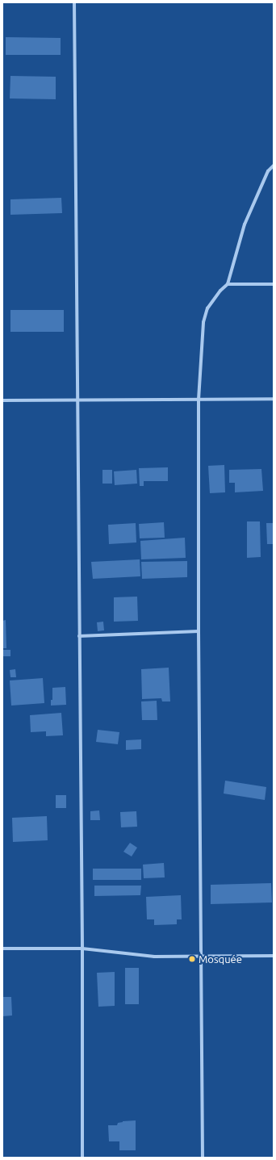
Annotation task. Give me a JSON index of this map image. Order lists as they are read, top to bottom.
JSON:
{
  "places": ["Mosquée"]
}
